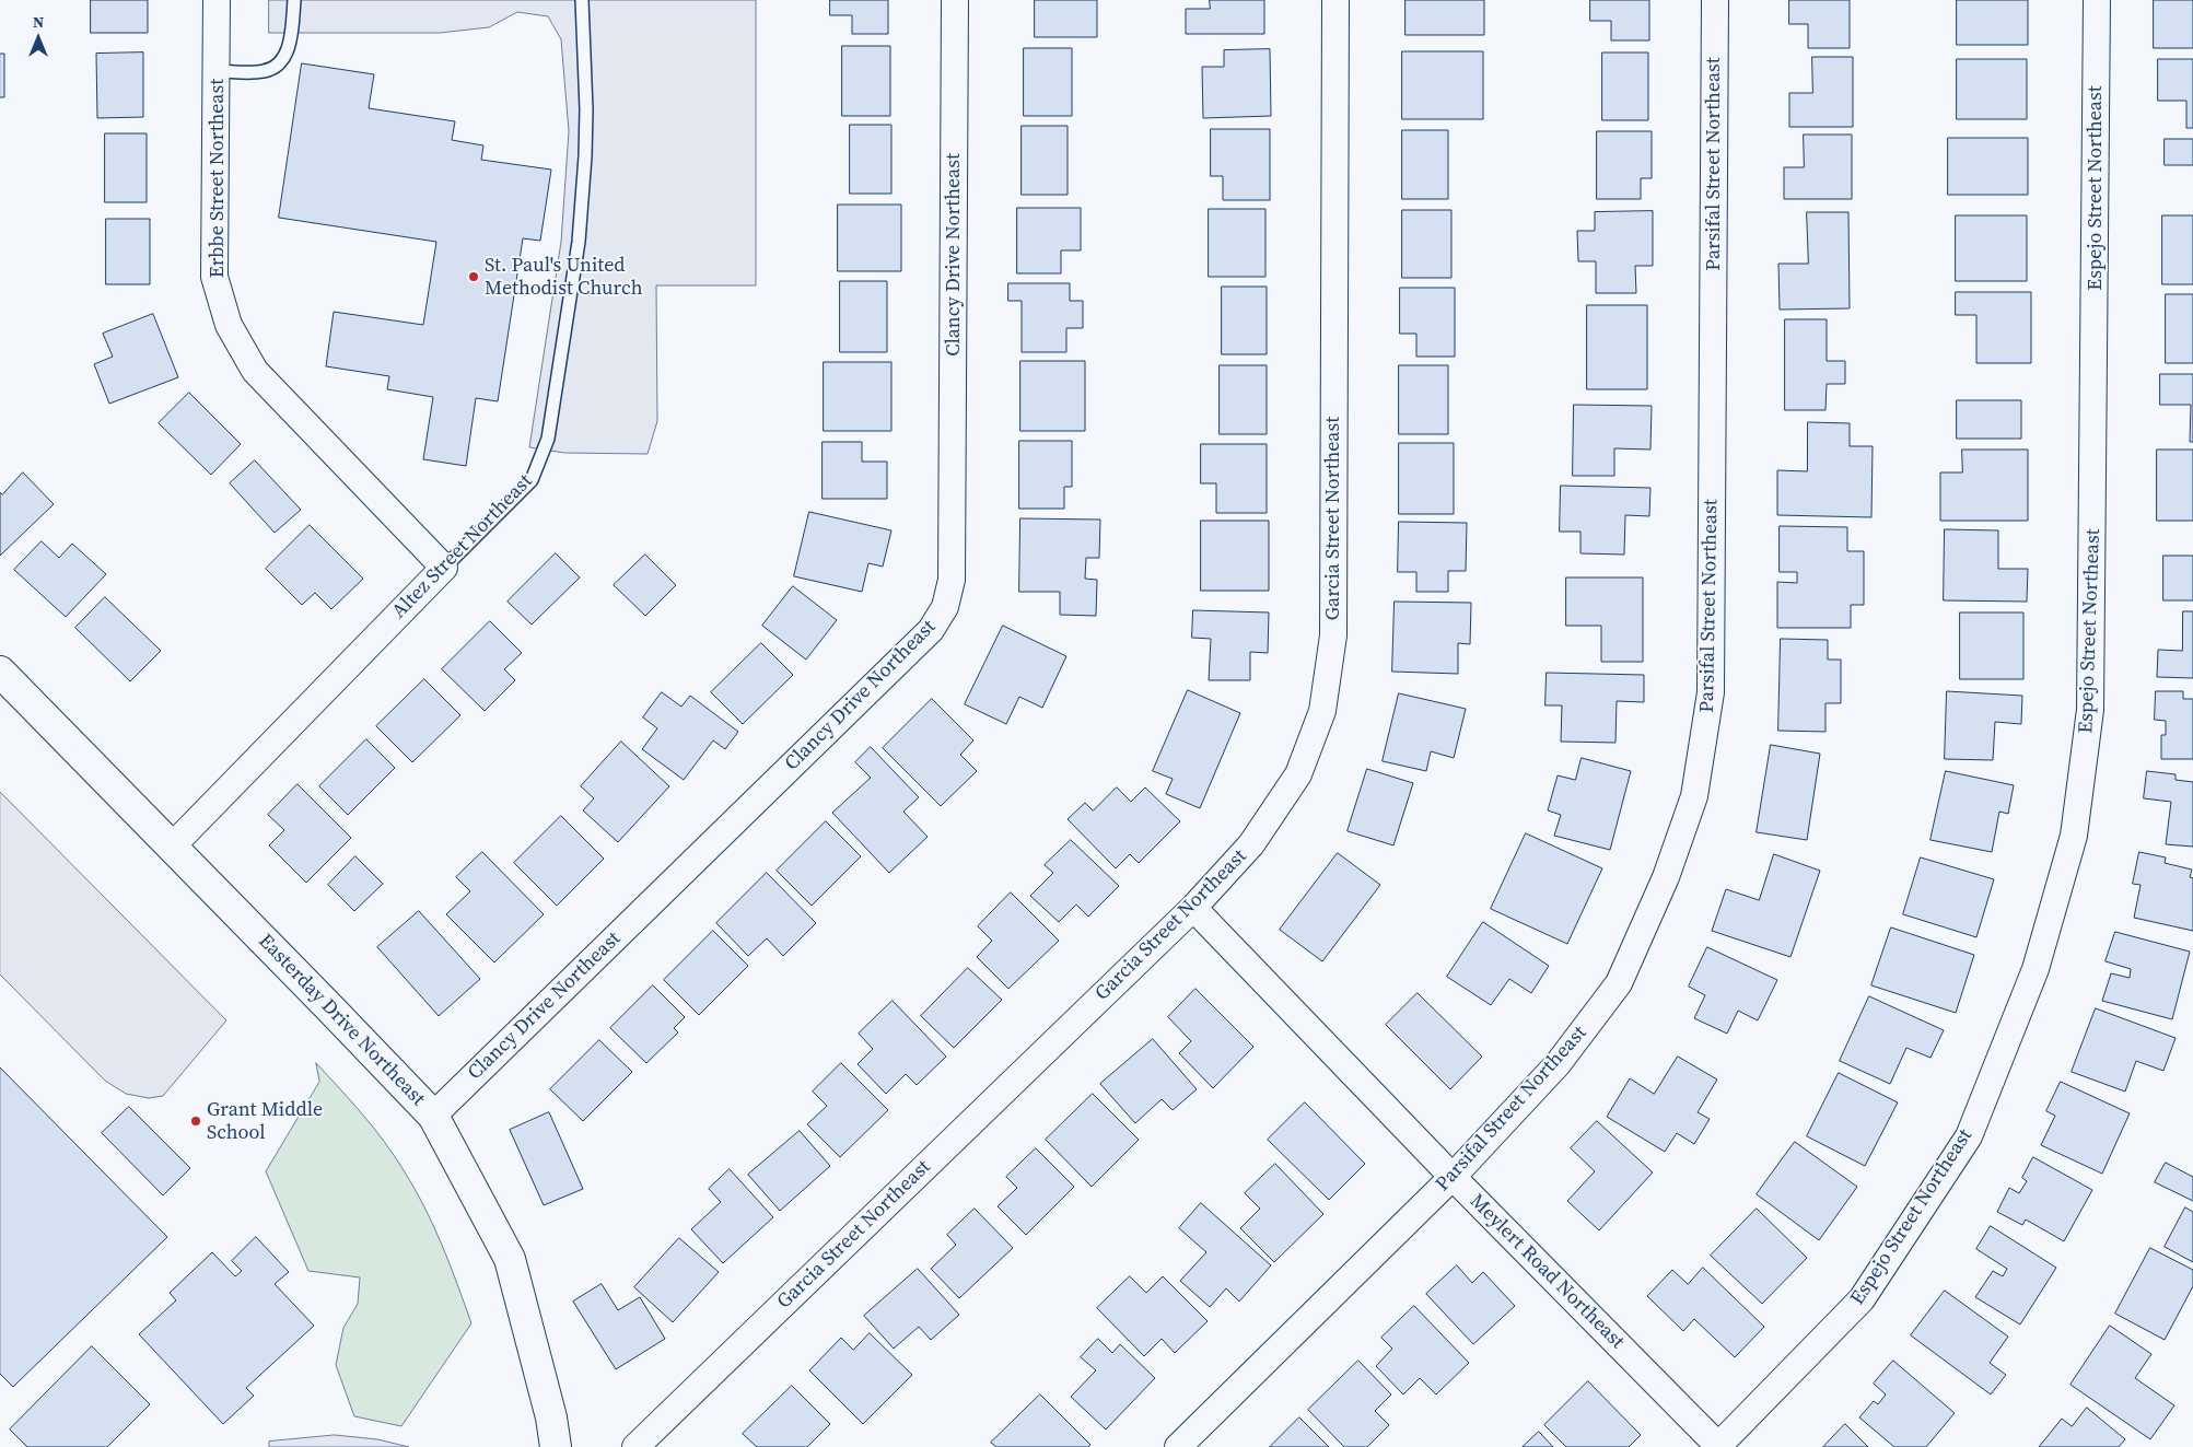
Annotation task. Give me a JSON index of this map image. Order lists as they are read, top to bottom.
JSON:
{
  "streets": {
    "street": [
      "Parsifal Street Northeast",
      "Erbbe Street Northeast",
      "Espejo Street Northeast",
      "Clancy Drive Northeast",
      "Garcia Street Northeast",
      "Altez Street Northeast",
      "Easterday Drive Northeast",
      "Meylert Road Northeast"
    ]
  },
  "crossings": [
    ["Parsifal Street Northeast", "Meylert Road Northeast"],
    ["Erbbe Street Northeast", "Altez Street Northeast"],
    ["Espejo Street Northeast", "Meylert Road Northeast"],
    ["Clancy Drive Northeast", "Easterday Drive Northeast"],
    ["Garcia Street Northeast", "Meylert Road Northeast"],
    ["Altez Street Northeast", "Easterday Drive Northeast"]
  ],
  "places": ["St. Paul's United Methodist Church", "Grant Middle School"],
  "north": "top"
}
